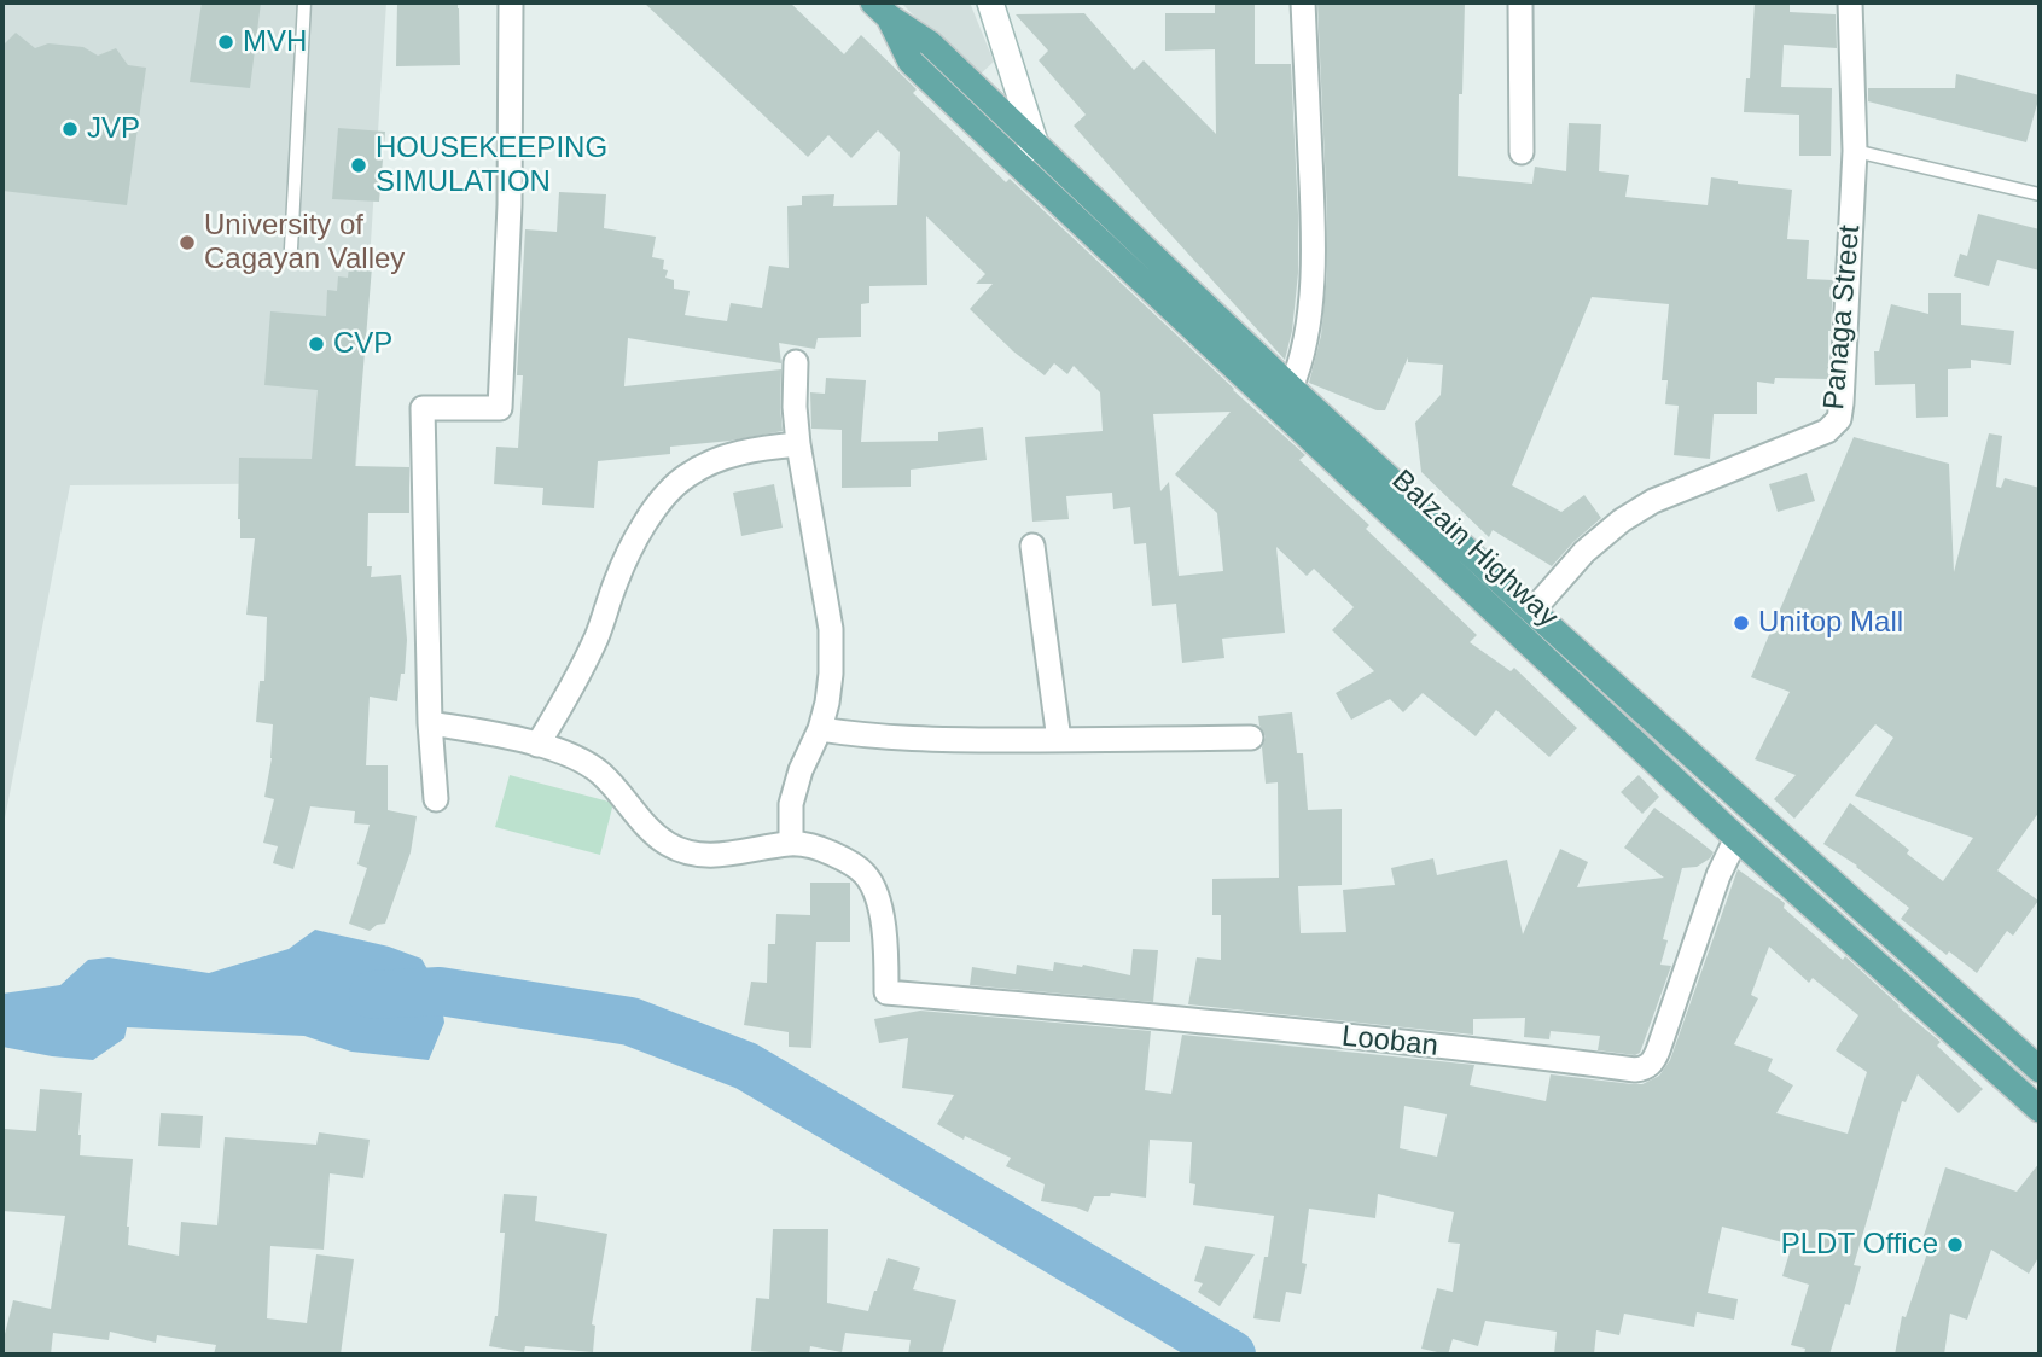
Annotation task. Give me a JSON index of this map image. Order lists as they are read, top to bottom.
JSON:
{
  "streets": {
    "main road": ["Balzain Highway"],
    "street": ["Panaga Street", "Looban"]
  },
  "crossings": [
    ["Panaga Street", "Balzain Highway"],
    ["Balzain Highway", "Looban"]
  ],
  "places": [
    "MVH",
    "JVP",
    "HOUSEKEEPING SIMULATION",
    "University of Cagayan Valley",
    "CVP",
    "Unitop Mall",
    "PLDT Office"
  ]
}
